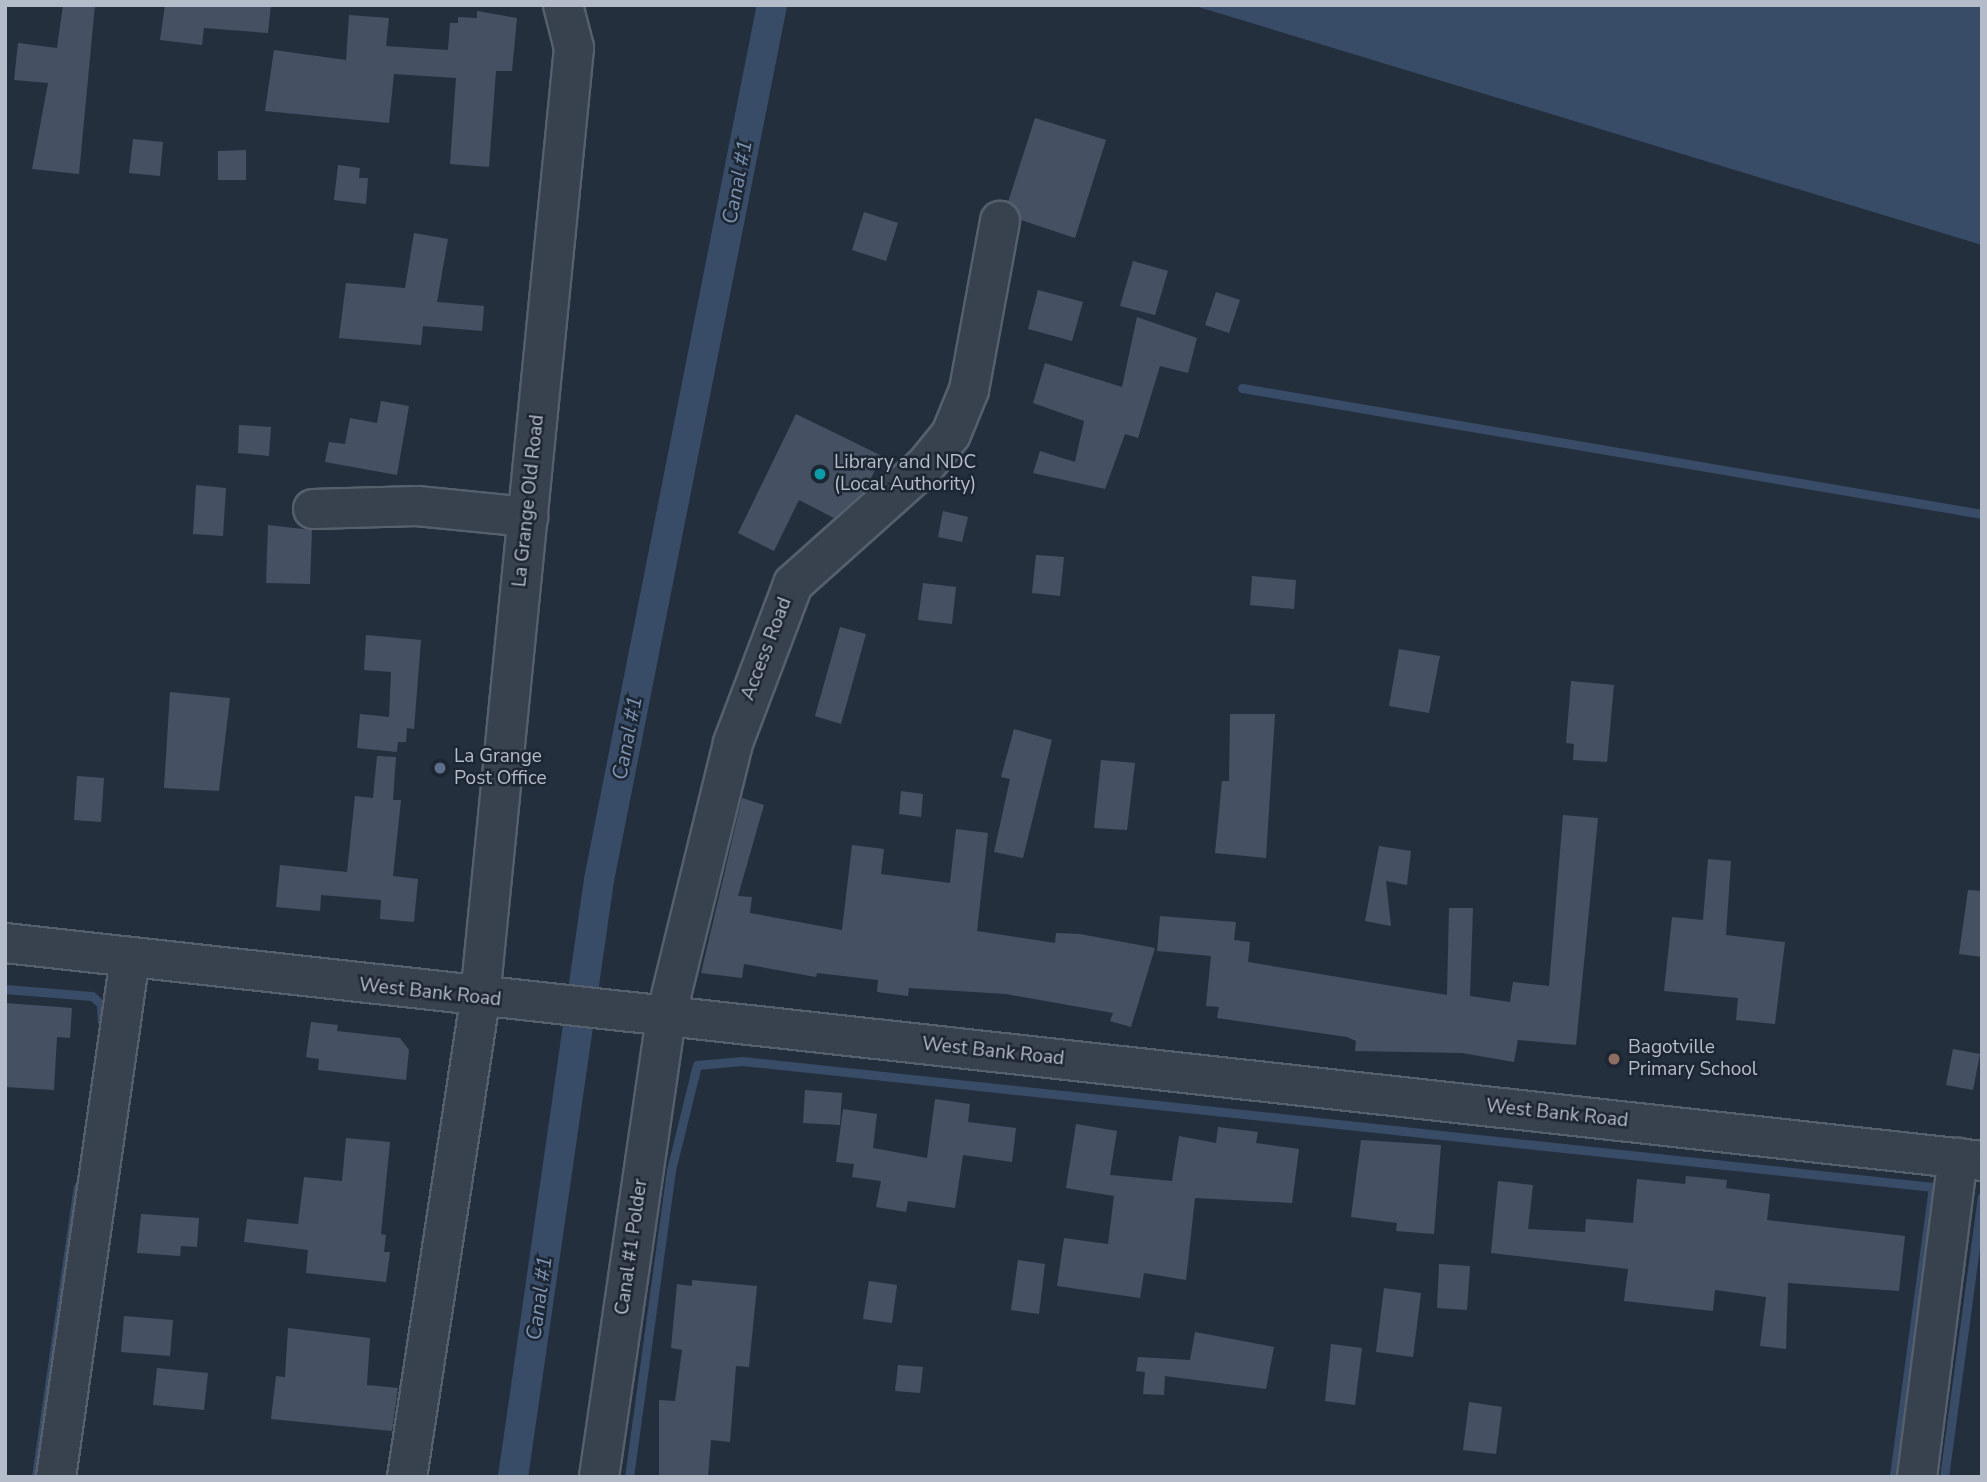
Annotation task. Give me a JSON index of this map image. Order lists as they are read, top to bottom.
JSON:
{
  "streets": {
    "street": [
      "La Grange Old Road",
      "Access Road",
      "West Bank Road",
      "Canal #1 Polder"
    ]
  },
  "crossings": [
    ["La Grange Old Road", "West Bank Road"],
    ["Access Road", "West Bank Road"],
    ["Access Road", "Canal #1 Polder"],
    ["West Bank Road", "Canal #1 Polder"]
  ],
  "water": ["Canal #1"],
  "places": ["Library and NDC (Local Authority)", "La Grange Post Office", "Bagotville Primary School"]
}
